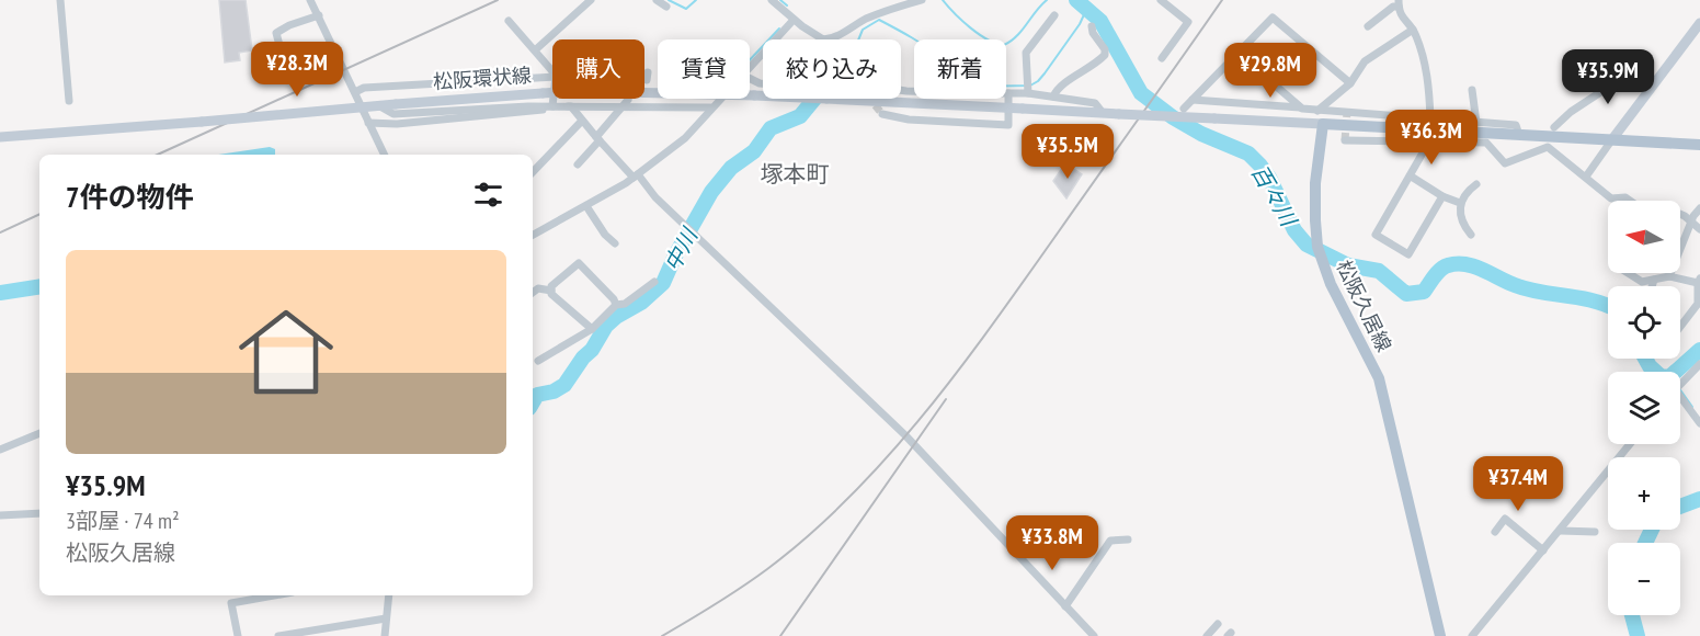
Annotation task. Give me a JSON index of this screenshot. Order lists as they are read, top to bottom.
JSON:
{
  "streets": {
    "main road": ["松阪環状線", "松阪久居線"]
  },
  "crossings": [
    ["松阪環状線", "松阪久居線"]
  ],
  "districts": ["塚本町"],
  "water": ["百々川", "中川"],
  "north": "left",
  "page": {
    "chip": [
      "購入",
      "賃貸",
      "絞り込み",
      "新着"
    ],
    "price": [
      "¥28.3M",
      "¥29.8M",
      "¥35.9M",
      "¥36.3M",
      "¥35.5M",
      "¥37.4M",
      "¥33.8M"
    ],
    "heading": "7件の物件",
    "map_buttons": ["+", "−"],
    "list": [
      {
        "name": "¥35.9M",
        "note": "3部屋 · 74 m² · 松阪久居線"
      }
    ]
  }
}
